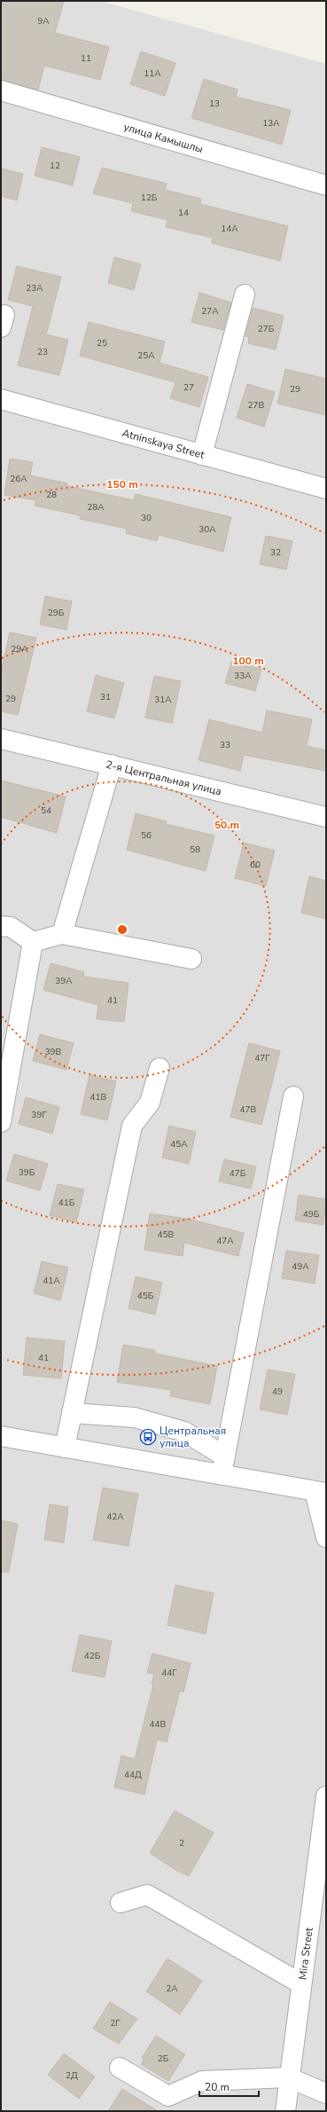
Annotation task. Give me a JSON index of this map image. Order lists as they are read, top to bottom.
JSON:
{
  "streets": {
    "street": [
      "улица Камышлы",
      "Atninskaya Street",
      "2-я Центральная улица",
      "Mira Street"
    ]
  },
  "places": {
    "bus stop": ["Центральная улица"]
  },
  "house_numbers": [
    "9А",
    "11",
    "11А",
    "13",
    "13А",
    "12",
    "12Б",
    "14",
    "14А",
    "23А",
    "27А",
    "27Б",
    "25",
    "23",
    "25А",
    "27",
    "29",
    "27В",
    "26А",
    "28",
    "28А",
    "30",
    "30А",
    "32",
    "29Б",
    "29А",
    "33А",
    "31",
    "29",
    "31А",
    "33",
    "54",
    "56",
    "58",
    "60",
    "39А",
    "41",
    "39В",
    "47Г",
    "41В",
    "47В",
    "39Г",
    "45А",
    "39Б",
    "47Б",
    "41Б",
    "49Б",
    "45В",
    "47А",
    "49А",
    "41А",
    "45Б",
    "41",
    "49",
    "42А",
    "42Б",
    "44Г",
    "44В",
    "44Д",
    "2",
    "2А",
    "2Г",
    "2Б",
    "2Д"
  ],
  "scale_bar": "20 m",
  "rings": ["150 m", "100 m", "50 m"]
}
